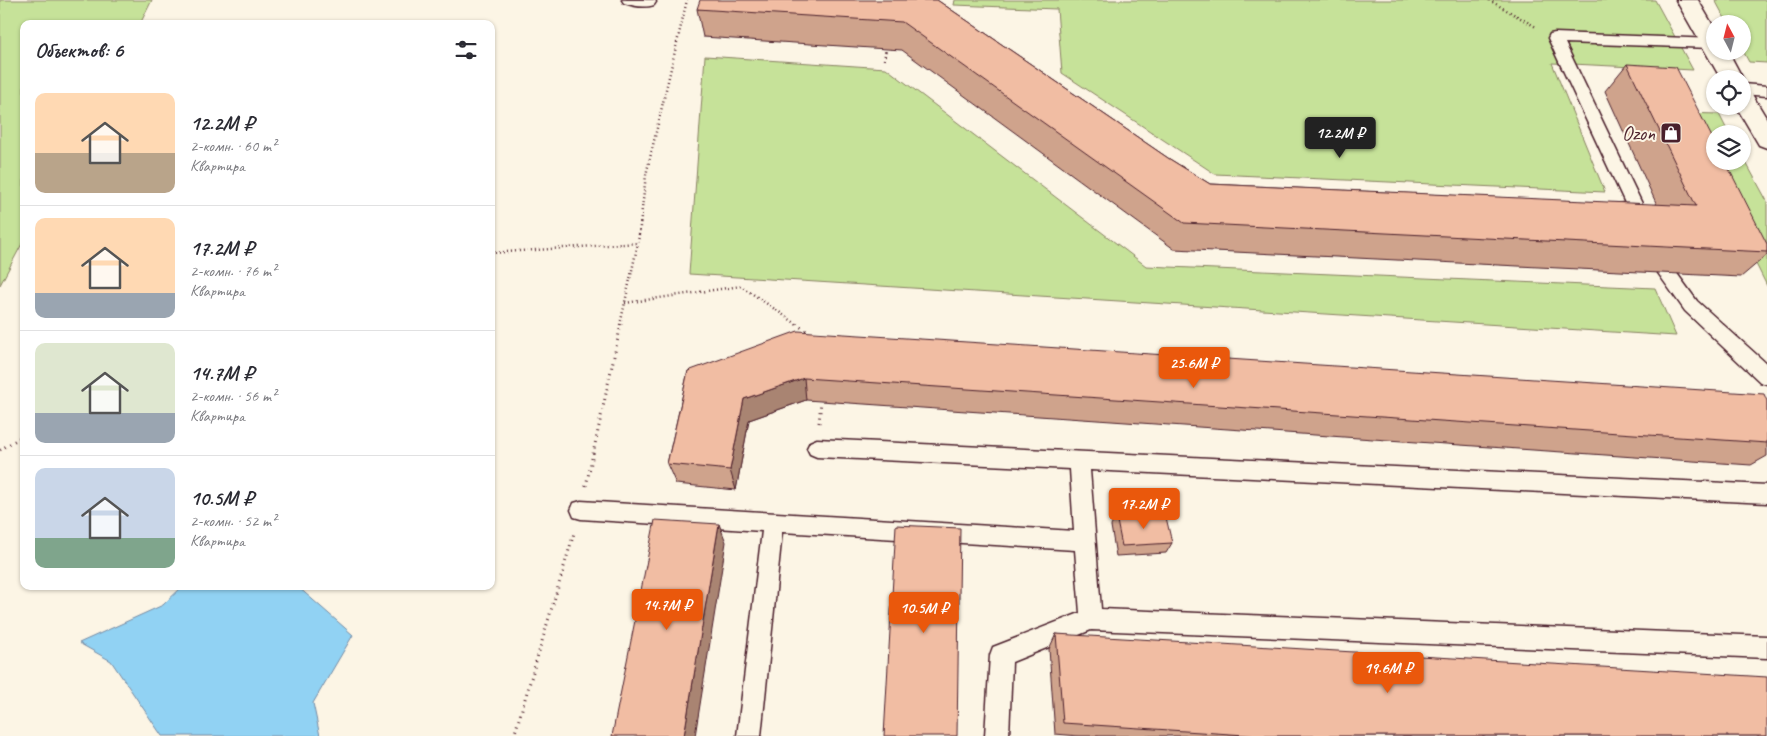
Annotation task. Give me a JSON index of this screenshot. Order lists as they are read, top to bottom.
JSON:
{
  "places": {
    "shop": ["Ozon"]
  },
  "north": "top",
  "page": {
    "heading": "Объектов: 6",
    "list": [
      {
        "name": "12.2M ₽",
        "note": "2-комн. · 60 m² · Квартира"
      },
      {
        "name": "17.2M ₽",
        "note": "2-комн. · 76 m² · Квартира"
      },
      {
        "name": "14.7M ₽",
        "note": "2-комн. · 56 m² · Квартира"
      },
      {
        "name": "10.5M ₽",
        "note": "2-комн. · 52 m² · Квартира"
      }
    ],
    "price": [
      "12.2M ₽",
      "25.6M ₽",
      "17.2M ₽",
      "14.7M ₽",
      "10.5M ₽",
      "19.6M ₽"
    ]
  }
}
